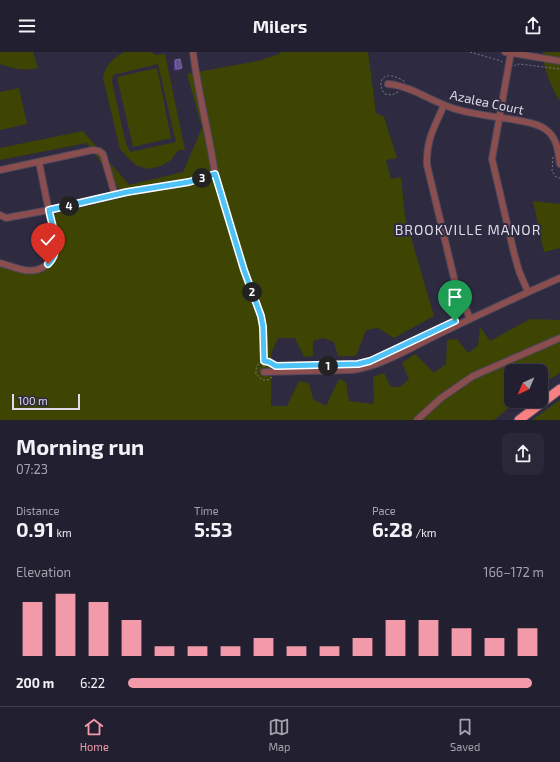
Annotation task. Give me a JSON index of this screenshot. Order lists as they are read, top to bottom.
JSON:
{
  "streets": {
    "street": ["Azalea Court"]
  },
  "districts": ["BROOKVILLE MANOR"],
  "scale_bar": "100 m",
  "north": "bottom left",
  "page": {
    "header": "Milers",
    "pins": [
      "3",
      "4",
      "2",
      "1"
    ],
    "scale": "100 m",
    "heading": ["Morning run", "07:23"],
    "stats": [
      ["Distance", "0.91 km"],
      ["Time", "5:53"],
      ["Pace", "6:28 /km"]
    ],
    "chart": ["Elevation", "166–172 m"],
    "list": [
      {
        "name": "200 m",
        "note": "6:22"
      }
    ],
    "tabs": ["Home", "Map", "Saved"]
  }
}
